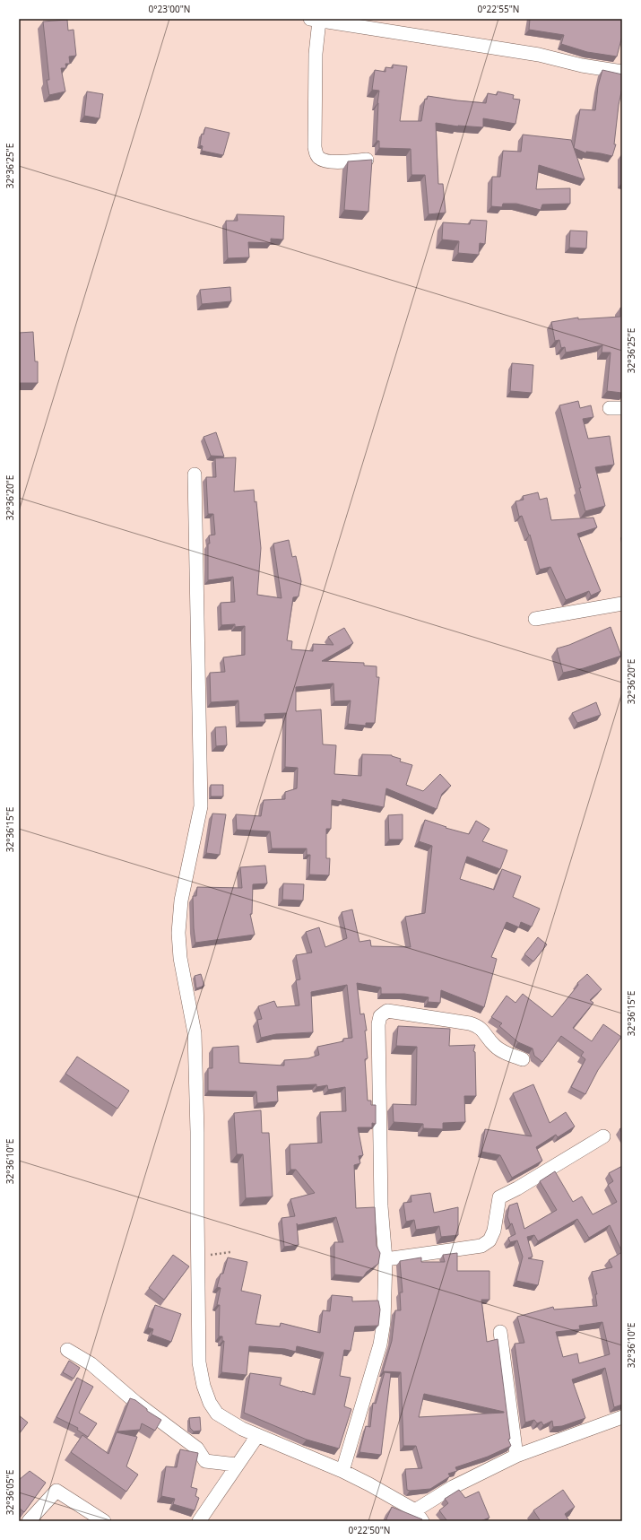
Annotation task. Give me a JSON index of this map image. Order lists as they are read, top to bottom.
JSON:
{
  "coordinates": [
    "0°23'00\"N",
    "0°22'55\"N",
    "32°36'25\"E",
    "32°36'20\"E",
    "32°36'15\"E",
    "32°36'10\"E",
    "32°36'05\"E",
    "0°22'50\"N"
  ]
}
